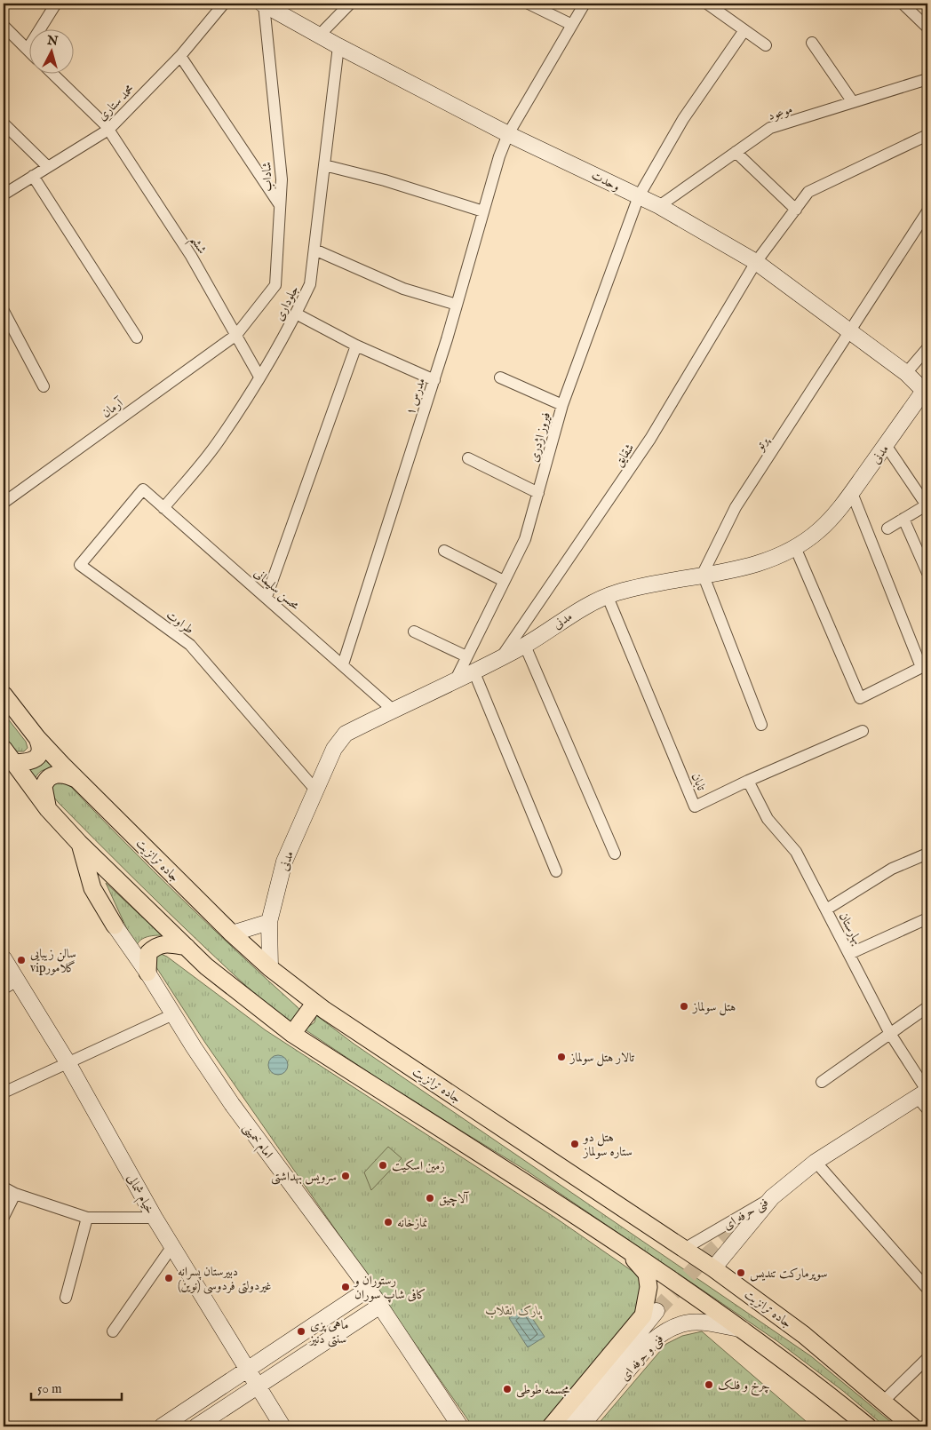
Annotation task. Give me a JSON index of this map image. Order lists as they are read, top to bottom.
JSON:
{
  "streets": {
    "main road": ["جاده ترانزیت", "امام خمینی"],
    "street": [
      "محمد ستاری",
      "موعود",
      "شاداب",
      "وحدت",
      "ششم",
      "جلوداری",
      "مدرس ۱",
      "آرمان",
      "فیروز اژدری",
      "پرتو",
      "مدنی",
      "شقایق",
      "محسن سلیمانی",
      "طراوت",
      "تابان",
      "بهارستان",
      "خیام شمالی",
      "فنی حرفه ای",
      "فنی و حرفه ای"
    ]
  },
  "crossings": [
    ["محمد ستاری", "ششم"],
    ["موعود", "وحدت"],
    ["شاداب", "وحدت"],
    ["شاداب", "ششم"],
    ["شاداب", "آرمان"],
    ["وحدت", "جلوداری"],
    ["وحدت", "مدرس ۱"],
    ["وحدت", "فیروز اژدری"],
    ["وحدت", "پرتو"],
    ["وحدت", "مدنی"],
    ["وحدت", "شقایق"],
    ["ششم", "جلوداری"],
    ["ششم", "آرمان"],
    ["جلوداری", "محسن سلیمانی"],
    ["مدرس ۱", "محسن سلیمانی"],
    ["فیروز اژدری", "مدنی"],
    ["پرتو", "مدنی"],
    ["مدنی", "شقایق"],
    ["مدنی", "محسن سلیمانی"],
    ["مدنی", "طراوت"],
    ["مدنی", "تابان"],
    ["مدنی", "جاده ترانزیت"],
    ["محسن سلیمانی", "طراوت"],
    ["تابان", "بهارستان"],
    ["جاده ترانزیت", "فنی حرفه ای"]
  ],
  "parks": ["پارک انقلاب"],
  "places": [
    "سالن زیبایی vipگلامور",
    "هتل سولماز",
    "تالار هتل سولماز",
    "هتل دو ستاره سولماز",
    "زمین اسکیت",
    "سرویس بهداشتی",
    "آلاچیق",
    "نمازخانه",
    "سوپرمارکت تندیس",
    "دبیرستان پسرانه غیردولتی فردوسی (نوین)",
    "رستوران و کافی شاپ سوران",
    "ماهی پزی سنتی دنیز",
    "چرخ و فلک",
    "مجسمه طوطی"
  ],
  "scale_bar": "50 m",
  "north": "top"
}
